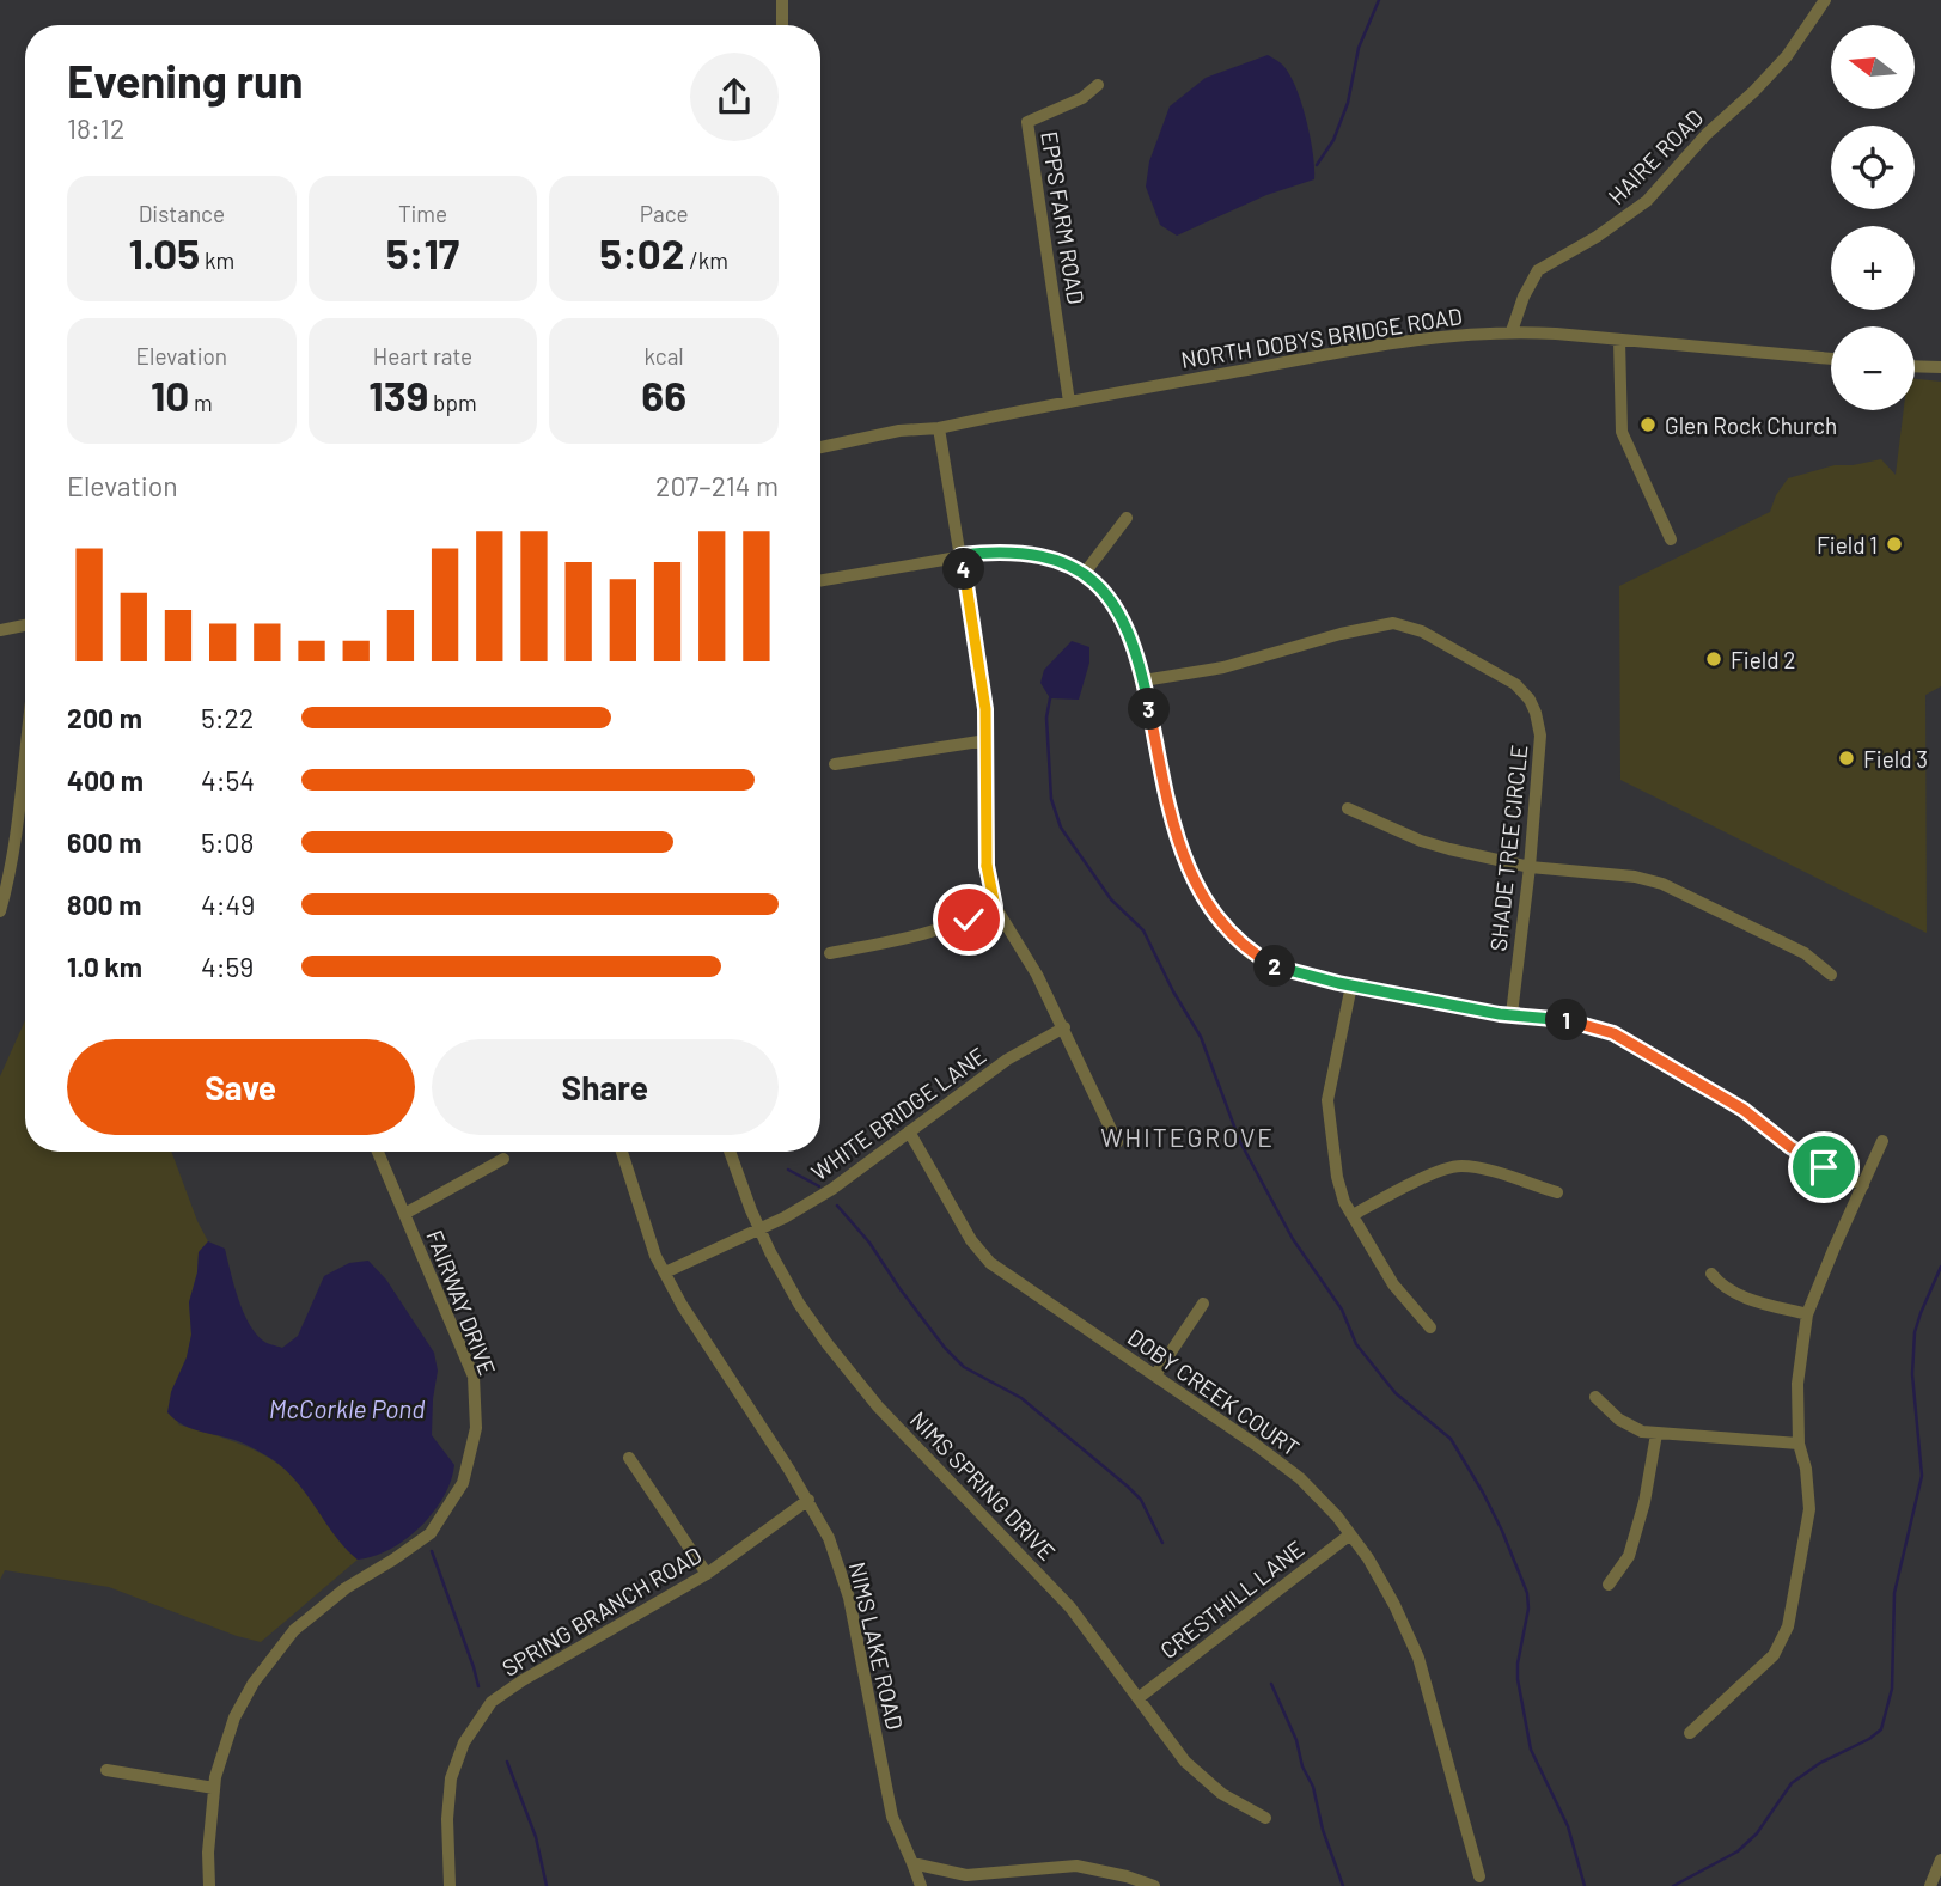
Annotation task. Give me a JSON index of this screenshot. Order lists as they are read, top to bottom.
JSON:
{
  "streets": {
    "street": [
      "HAIRE ROAD",
      "EPPS FARM ROAD",
      "NORTH DOBYS BRIDGE ROAD",
      "SHADE TREE CIRCLE",
      "WHITE BRIDGE LANE",
      "FAIRWAY DRIVE",
      "DOBY CREEK COURT",
      "NIMS SPRING DRIVE",
      "CRESTHILL LANE",
      "SPRING BRANCH ROAD",
      "NIMS LAKE ROAD"
    ]
  },
  "crossings": [
    ["HAIRE ROAD", "NORTH DOBYS BRIDGE ROAD"],
    ["EPPS FARM ROAD", "NORTH DOBYS BRIDGE ROAD"],
    ["WHITE BRIDGE LANE", "DOBY CREEK COURT"],
    ["WHITE BRIDGE LANE", "NIMS SPRING DRIVE"],
    ["WHITE BRIDGE LANE", "NIMS LAKE ROAD"],
    ["DOBY CREEK COURT", "CRESTHILL LANE"],
    ["NIMS SPRING DRIVE", "CRESTHILL LANE"],
    ["SPRING BRANCH ROAD", "NIMS LAKE ROAD"]
  ],
  "districts": ["WHITEGROVE"],
  "water": ["McCorkle Pond"],
  "places": [
    "Glen Rock Church",
    "Field 1",
    "Field 2",
    "Field 3"
  ],
  "north": "left",
  "page": {
    "map_buttons": ["+", "−"],
    "heading": ["Evening run", "18:12"],
    "stats": [
      ["Distance", "1.05 km"],
      ["Time", "5:17"],
      ["Pace", "5:02 /km"],
      ["Elevation", "10 m"],
      ["Heart rate", "139 bpm"],
      ["kcal", "66"]
    ],
    "chart": ["Elevation", "207–214 m"],
    "pins": [
      "4",
      "3",
      "2",
      "1"
    ],
    "list": [
      {
        "name": "200 m",
        "note": "5:22"
      },
      {
        "name": "400 m",
        "note": "4:54"
      },
      {
        "name": "600 m",
        "note": "5:08"
      },
      {
        "name": "800 m",
        "note": "4:49"
      },
      {
        "name": "1.0 km",
        "note": "4:59"
      }
    ],
    "buttons": ["Save", "Share"]
  }
}
